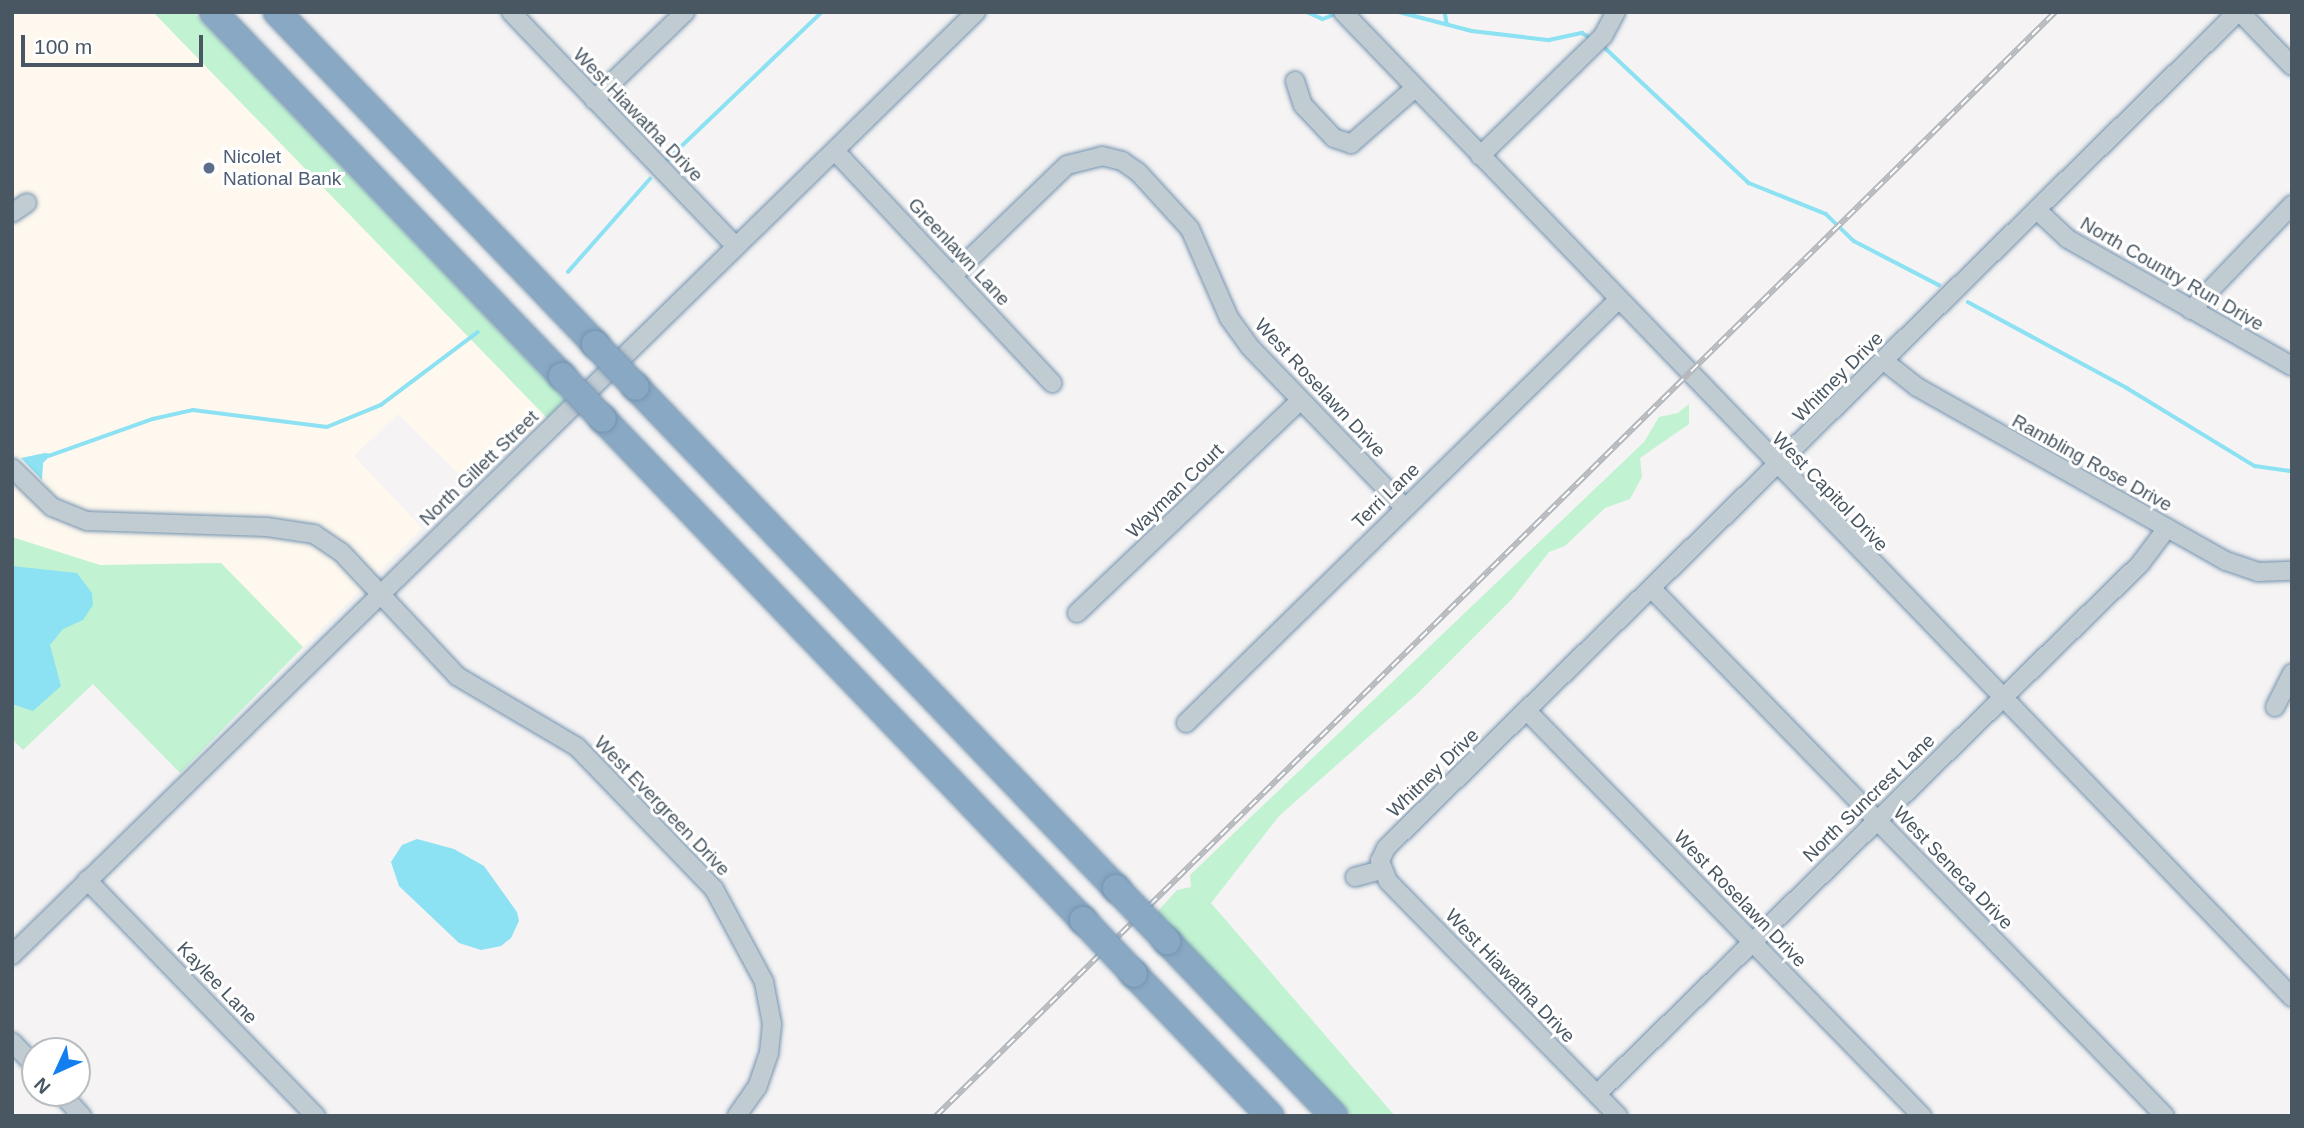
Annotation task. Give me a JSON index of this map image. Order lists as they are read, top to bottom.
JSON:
{
  "streets": {
    "street": [
      "West Hiawatha Drive",
      "Greenlawn Lane",
      "North Country Run Drive",
      "Whitney Drive",
      "West Roselawn Drive",
      "Rambling Rose Drive",
      "North Gillett Street",
      "Wayman Court",
      "West Capitol Drive",
      "Terri Lane",
      "North Suncrest Lane",
      "West Evergreen Drive",
      "West Seneca Drive",
      "Kaylee Lane"
    ]
  },
  "crossings": [
    ["West Hiawatha Drive", "Whitney Drive"],
    ["West Hiawatha Drive", "North Gillett Street"],
    ["West Hiawatha Drive", "North Suncrest Lane"],
    ["Greenlawn Lane", "West Roselawn Drive"],
    ["Greenlawn Lane", "North Gillett Street"],
    ["North Country Run Drive", "Whitney Drive"],
    ["Whitney Drive", "West Roselawn Drive"],
    ["Whitney Drive", "Rambling Rose Drive"],
    ["Whitney Drive", "West Capitol Drive"],
    ["Whitney Drive", "West Seneca Drive"],
    ["West Roselawn Drive", "Wayman Court"],
    ["West Roselawn Drive", "Terri Lane"],
    ["West Roselawn Drive", "North Suncrest Lane"],
    ["Rambling Rose Drive", "North Suncrest Lane"],
    ["North Gillett Street", "West Evergreen Drive"],
    ["North Gillett Street", "Kaylee Lane"],
    ["West Capitol Drive", "Terri Lane"],
    ["West Capitol Drive", "North Suncrest Lane"],
    ["North Suncrest Lane", "West Seneca Drive"]
  ],
  "places": ["Nicolet National Bank"],
  "scale_bar": "100 m",
  "north": "bottom left"
}
